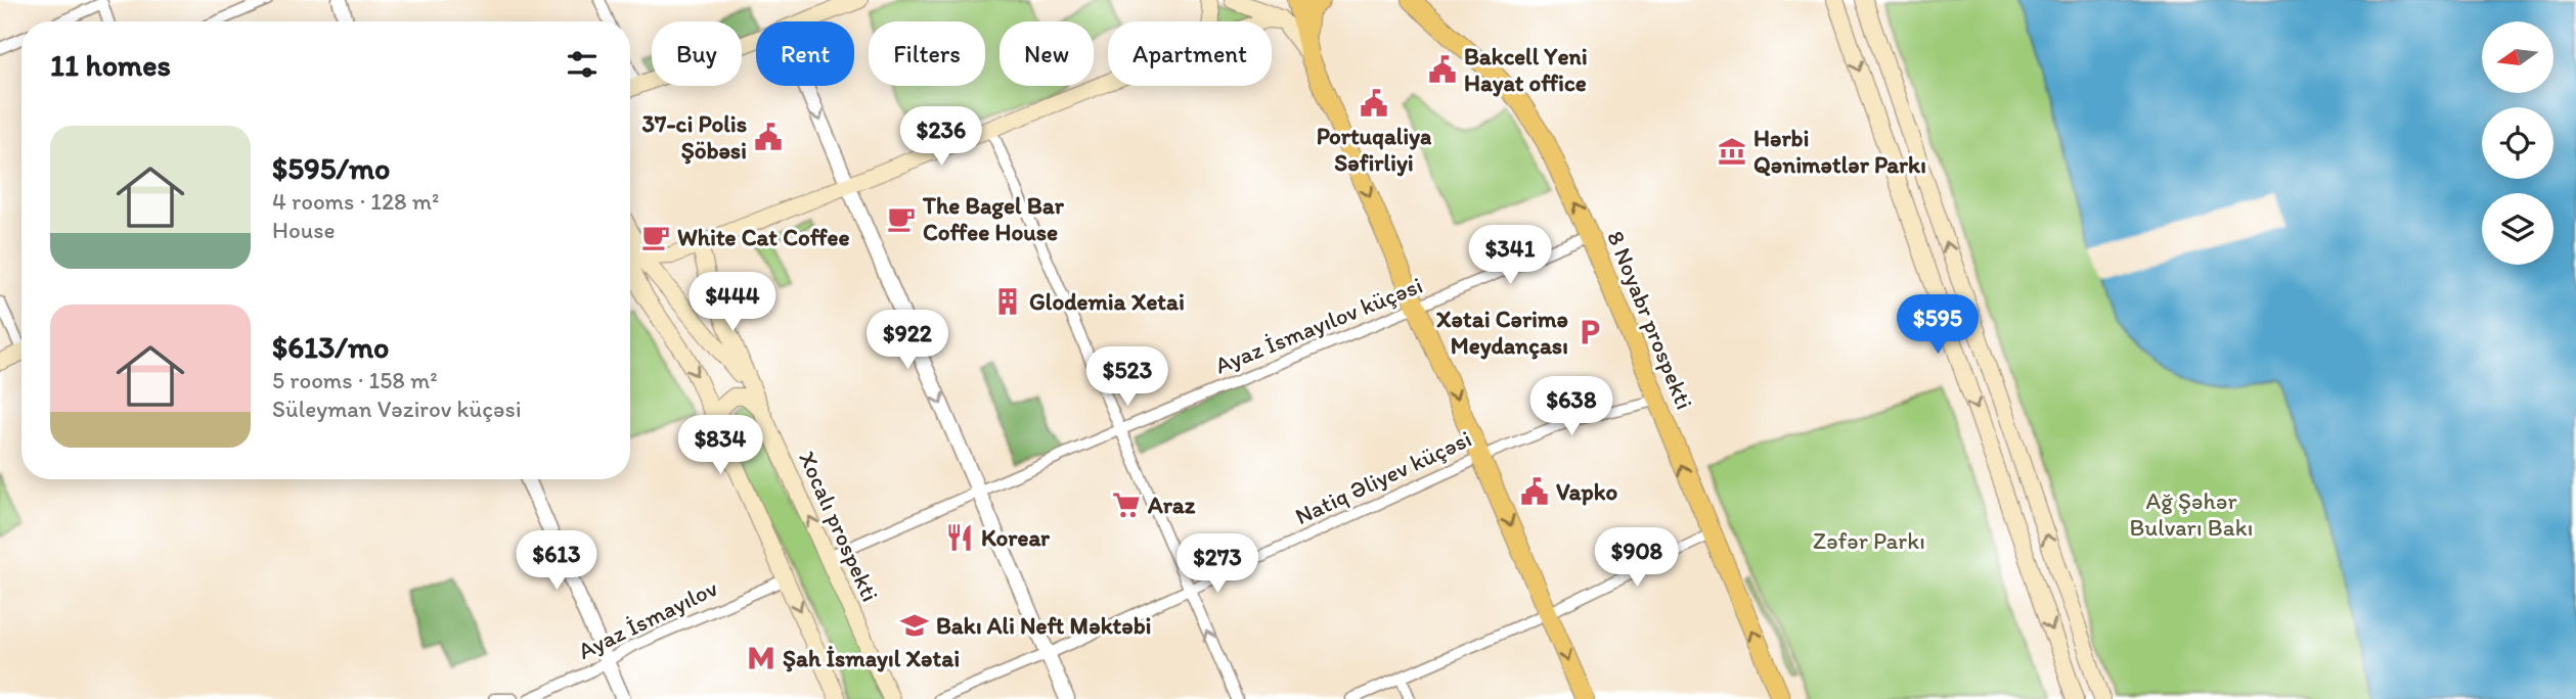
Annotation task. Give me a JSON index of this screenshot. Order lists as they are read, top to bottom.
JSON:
{
  "streets": {
    "highway": ["8 Noyabr prospekti"],
    "main road": ["Xocalı prospekti"],
    "street": ["Ayaz İsmayılov küçəsi", "Natiq Əliyev küçəsi", "Ayaz İsmayılov"]
  },
  "crossings": [
    ["8 Noyabr prospekti", "Ayaz İsmayılov küçəsi"],
    ["8 Noyabr prospekti", "Natiq Əliyev küçəsi"],
    ["Ayaz İsmayılov küçəsi", "Xocalı prospekti"],
    ["Xocalı prospekti", "Ayaz İsmayılov"]
  ],
  "one_way": ["8 Noyabr prospekti"],
  "parks": ["Ağ Şəhər Bulvarı Bakı", "Zəfər Parkı"],
  "places": {
    "public building": [
      "Bakcell Yeni Hayat office",
      "Portuqaliya Səfirliyi",
      "37-ci Polis Şöbəsi",
      "Vapko"
    ],
    "museum": ["Hərbi Qənimətlər Parkı"],
    "cafe": ["The Bagel Bar Coffee House", "White Cat Coffee"],
    "building": ["Glodemia Xetai"],
    "parking": ["Xətai Cərimə Meydançası"],
    "supermarket": ["Araz"],
    "restaurant": ["Korear"],
    "school or university": ["Bakı Ali Neft Məktəbi"],
    "metro station": ["Şah İsmayıl Xətai"]
  },
  "north": "left",
  "page": {
    "chip": [
      "Buy",
      "Rent",
      "Filters",
      "New",
      "Apartment"
    ],
    "heading": "11 homes",
    "price": [
      "$236",
      "$341",
      "$444",
      "$595",
      "$922",
      "$523",
      "$638",
      "$834",
      "$908",
      "$613",
      "$273"
    ],
    "list": [
      {
        "name": "$595/mo",
        "note": "4 rooms · 128 m² · House"
      },
      {
        "name": "$613/mo",
        "note": "5 rooms · 158 m² · Süleyman Vəzirov küçəsi"
      }
    ]
  }
}
